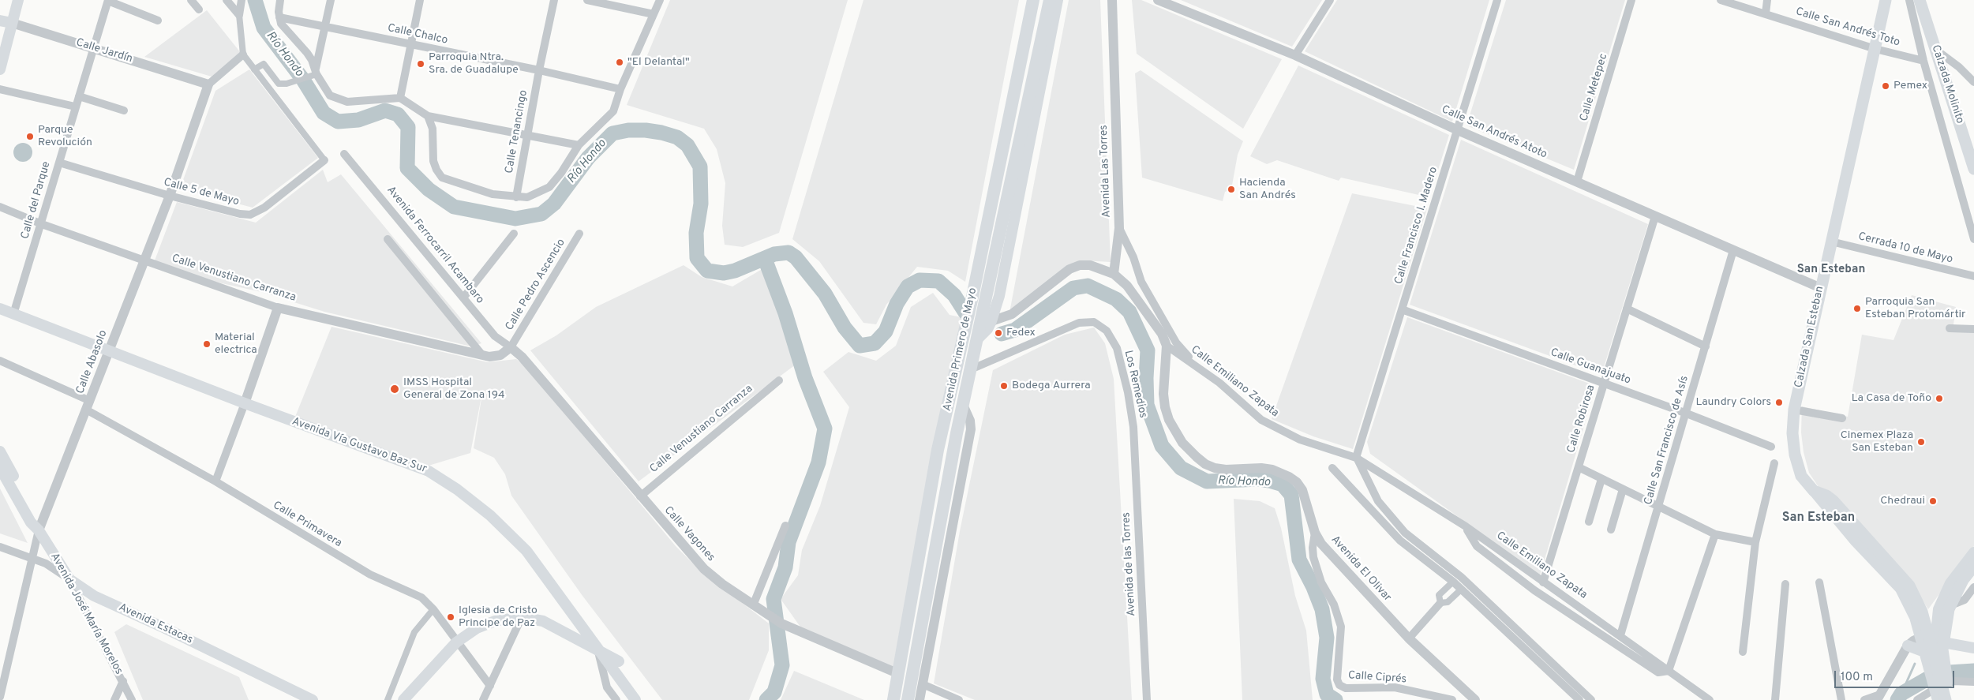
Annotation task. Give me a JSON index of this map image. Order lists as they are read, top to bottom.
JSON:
{
  "streets": {
    "highway": ["Avenida Primero de Mayo"],
    "main road": [
      "Calle Jardín",
      "Calzada Molinito",
      "Calzada San Esteban",
      "Avenida Vía Gustavo Baz Sur",
      "Avenida José María Morelos",
      "Avenida Estacas"
    ],
    "street": [
      "Calle San Andrés Toto",
      "Calle Chalco",
      "Calle Metepec",
      "Calle Tenancingo",
      "Calle San Andrés Atoto",
      "Avenida Las Torres",
      "Calle 5 de Mayo",
      "Calle del Parque",
      "Calle Francisco I. Madero",
      "Avenida Ferrocarril Acambaro",
      "Cerrada 10 de Mayo",
      "Calle Venustiano Carranza",
      "Calle Pedro Ascencio",
      "Calle Abasolo",
      "Calle Guanajuato",
      "Calle Emiliano Zapata",
      "Los Remedios",
      "Calle Robirosa",
      "Calle San Francisco de Asís",
      "Calle Primavera",
      "Calle Vagones",
      "Avenida de las Torres",
      "Avenida El Olivar",
      "Calle Ciprés"
    ]
  },
  "crossings": [
    ["Calle San Andrés Toto", "Calzada San Esteban"],
    ["Calle Chalco", "Calle Tenancingo"],
    ["Calle Jardín", "Calle del Parque"],
    ["Calle Jardín", "Calle Abasolo"],
    ["Calle Metepec", "Calle San Andrés Atoto"],
    ["Calle San Andrés Atoto", "Calle Francisco I. Madero"],
    ["Calle San Andrés Atoto", "Calzada San Esteban"],
    ["Calle San Andrés Atoto", "Calle Robirosa"],
    ["Calle San Andrés Atoto", "Calle San Francisco de Asís"],
    ["Avenida Las Torres", "Calle Emiliano Zapata"],
    ["Calle 5 de Mayo", "Calle del Parque"],
    ["Calle 5 de Mayo", "Calle Abasolo"],
    ["Calle del Parque", "Calle Venustiano Carranza"],
    ["Calle del Parque", "Avenida Vía Gustavo Baz Sur"],
    ["Calle Francisco I. Madero", "Calle Guanajuato"],
    ["Calle Francisco I. Madero", "Calle Emiliano Zapata"],
    ["Avenida Ferrocarril Acambaro", "Calle Venustiano Carranza"],
    ["Avenida Ferrocarril Acambaro", "Calle Pedro Ascencio"],
    ["Avenida Ferrocarril Acambaro", "Calle Vagones"],
    ["Cerrada 10 de Mayo", "Calzada San Esteban"],
    ["Calle Venustiano Carranza", "Calle Pedro Ascencio"],
    ["Calle Venustiano Carranza", "Calle Abasolo"],
    ["Calle Venustiano Carranza", "Calle Vagones"],
    ["Calle Pedro Ascencio", "Calle Vagones"],
    ["Avenida Primero de Mayo", "Los Remedios"],
    ["Avenida Primero de Mayo", "Calle Vagones"],
    ["Calle Abasolo", "Avenida Vía Gustavo Baz Sur"],
    ["Calle Abasolo", "Calle Primavera"],
    ["Calle Abasolo", "Avenida José María Morelos"],
    ["Calle Abasolo", "Avenida Estacas"],
    ["Calle Guanajuato", "Calle Robirosa"],
    ["Calle Guanajuato", "Calle San Francisco de Asís"],
    ["Calle Emiliano Zapata", "Calle Robirosa"],
    ["Calle Emiliano Zapata", "Calle San Francisco de Asís"],
    ["Calle Emiliano Zapata", "Avenida El Olivar"],
    ["Los Remedios", "Avenida de las Torres"],
    ["Avenida El Olivar", "Calle Ciprés"],
    ["Avenida José María Morelos", "Avenida Estacas"]
  ],
  "districts": ["San Esteban", "San Esteban"],
  "water": ["Río Hondo"],
  "places": [
    "\"El Delantal\"",
    "Parroquia Ntra. Sra. de Guadalupe",
    "Pemex",
    "Parque Revolución",
    "Hacienda San Andrés",
    "Parroquia San Esteban Protomártir",
    "Fedex",
    "Material electrica",
    "Bodega Aurrera",
    "IMSS Hospital General de Zona 194",
    "La Casa de Toño",
    "Laundry Colors",
    "Cinemex Plaza San Esteban",
    "Chedraui",
    "Iglesia de Cristo Principe de Paz"
  ],
  "scale_bar": "100 m"
}
